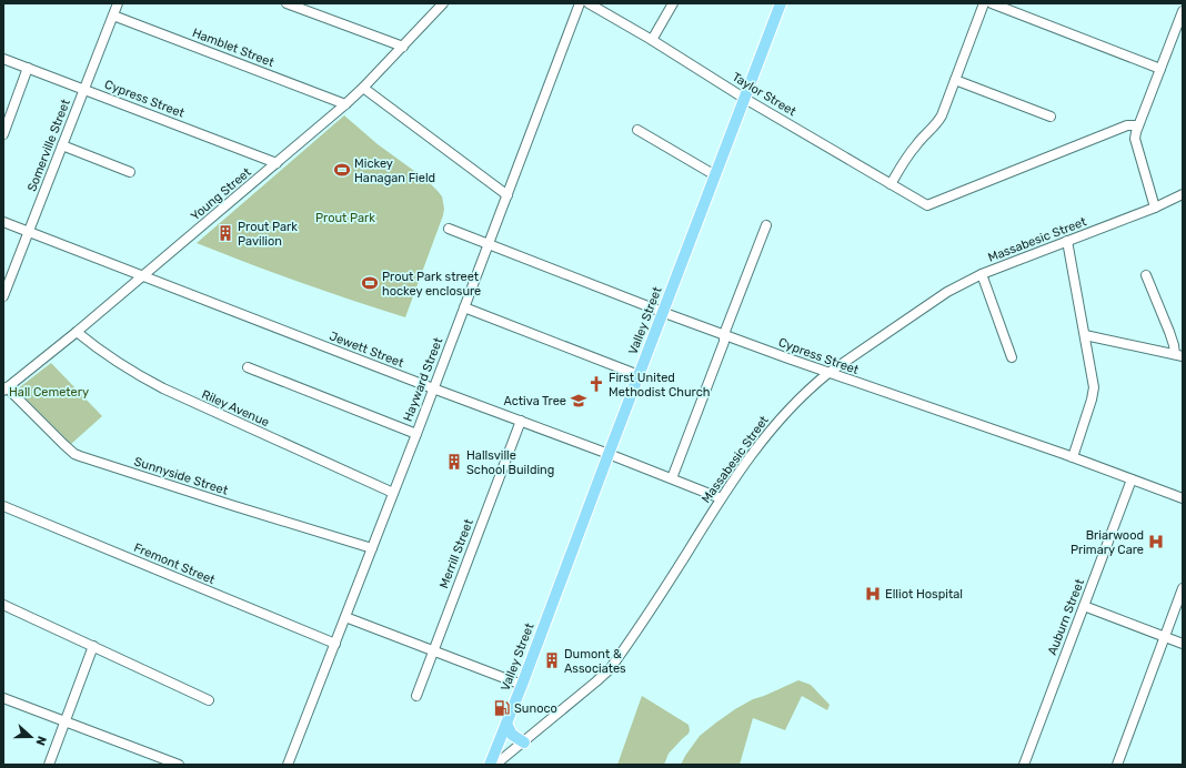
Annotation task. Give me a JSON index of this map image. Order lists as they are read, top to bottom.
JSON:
{
  "streets": {
    "main road": ["Valley Street"],
    "street": [
      "Hamblet Street",
      "Taylor Street",
      "Cypress Street",
      "Somerville Street",
      "Young Street",
      "Massabesic Street",
      "Jewett Street",
      "Hayward Street",
      "Riley Avenue",
      "Sunnyside Street",
      "Merrill Street",
      "Fremont Street",
      "Auburn Street"
    ]
  },
  "crossings": [
    ["Hamblet Street", "Somerville Street"],
    ["Hamblet Street", "Young Street"],
    ["Taylor Street", "Valley Street"],
    ["Cypress Street", "Somerville Street"],
    ["Cypress Street", "Young Street"],
    ["Cypress Street", "Massabesic Street"],
    ["Cypress Street", "Valley Street"],
    ["Cypress Street", "Hayward Street"],
    ["Cypress Street", "Auburn Street"],
    ["Somerville Street", "Jewett Street"],
    ["Young Street", "Jewett Street"],
    ["Young Street", "Riley Avenue"],
    ["Young Street", "Sunnyside Street"],
    ["Massabesic Street", "Jewett Street"],
    ["Valley Street", "Jewett Street"],
    ["Jewett Street", "Hayward Street"],
    ["Jewett Street", "Merrill Street"],
    ["Hayward Street", "Riley Avenue"],
    ["Hayward Street", "Sunnyside Street"],
    ["Hayward Street", "Fremont Street"]
  ],
  "parks": ["Prout Park", "Hall Cemetery"],
  "places": {
    "sports": ["Mickey Hanagan Field", "Prout Park street hockey enclosure"],
    "building": ["Prout Park Pavilion", "Hallsville School Building", "Dumont & Associates"],
    "church": ["First United Methodist Church"],
    "school or university": ["Activa Tree"],
    "hospital": ["Briarwood Primary Care", "Elliot Hospital"],
    "fuel station": ["Sunoco"]
  },
  "north": "right"
}
